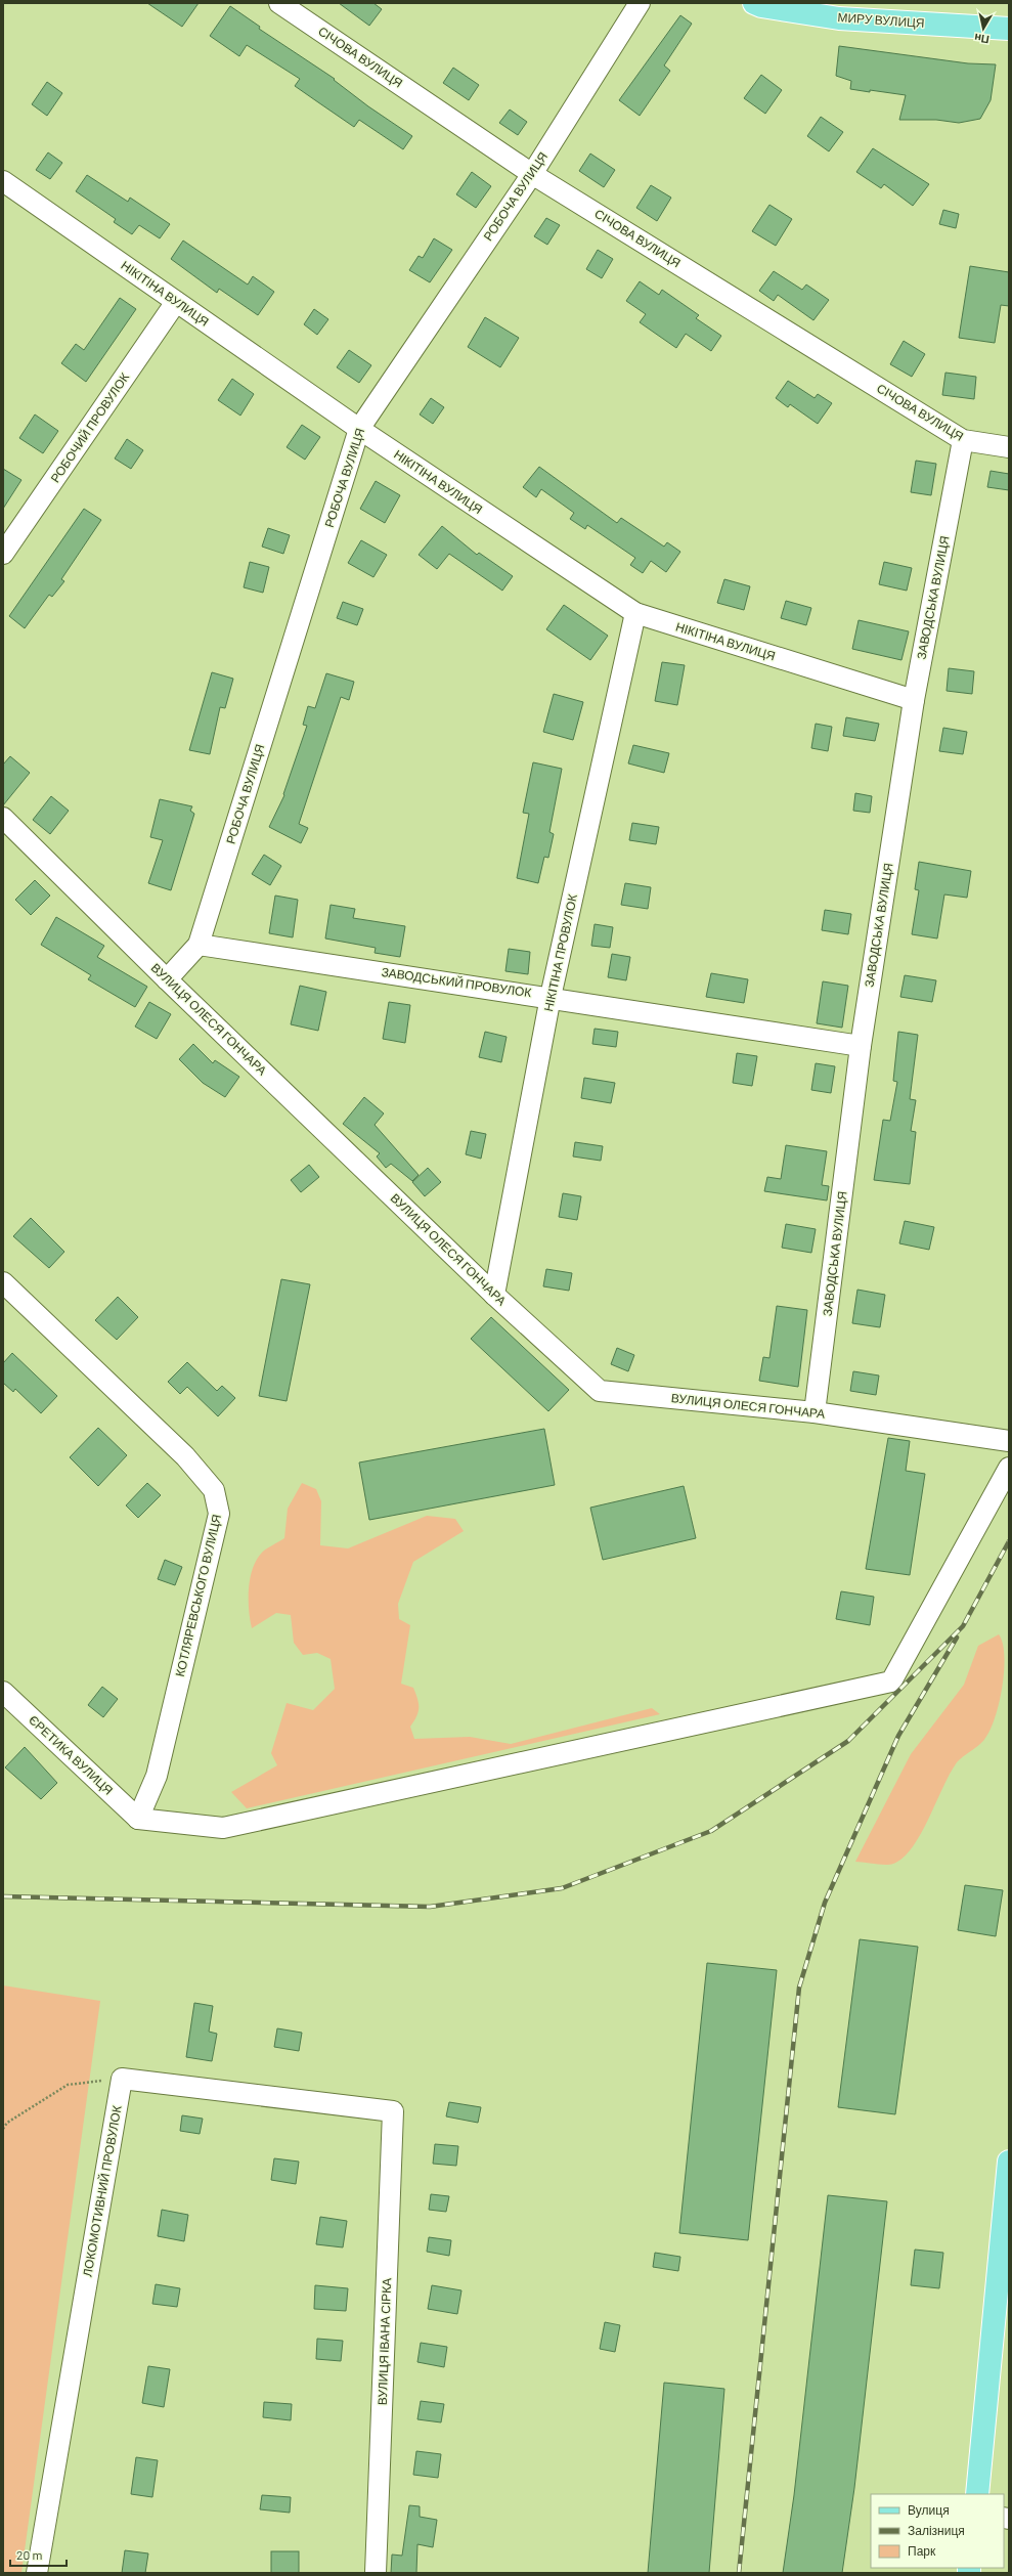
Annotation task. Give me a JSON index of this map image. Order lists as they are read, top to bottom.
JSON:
{
  "streets": {
    "main road": ["МИРУ ВУЛИЦЯ"],
    "street": [
      "СІЧОВА ВУЛИЦЯ",
      "РОБОЧА ВУЛИЦЯ",
      "НІКІТІНА ВУЛИЦЯ",
      "РОБОЧИЙ ПРОВУЛОК",
      "ЗАВОДСЬКА ВУЛИЦЯ",
      "НІКІТІНА ПРОВУЛОК",
      "ЗАВОДСЬКИЙ ПРОВУЛОК",
      "ВУЛИЦЯ ОЛЕСЯ ГОНЧАРА",
      "КОТЛЯРЕВСЬКОГО ВУЛИЦЯ",
      "ЄРЕТИКА ВУЛИЦЯ",
      "ЛОКОМОТИВНИЙ ПРОВУЛОК",
      "ВУЛИЦЯ ІВАНА СІРКА"
    ]
  },
  "crossings": [
    ["СІЧОВА ВУЛИЦЯ", "РОБОЧА ВУЛИЦЯ"],
    ["СІЧОВА ВУЛИЦЯ", "ЗАВОДСЬКА ВУЛИЦЯ"],
    ["РОБОЧА ВУЛИЦЯ", "НІКІТІНА ВУЛИЦЯ"],
    ["РОБОЧА ВУЛИЦЯ", "ЗАВОДСЬКИЙ ПРОВУЛОК"],
    ["РОБОЧА ВУЛИЦЯ", "ВУЛИЦЯ ОЛЕСЯ ГОНЧАРА"],
    ["НІКІТІНА ВУЛИЦЯ", "РОБОЧИЙ ПРОВУЛОК"],
    ["НІКІТІНА ВУЛИЦЯ", "ЗАВОДСЬКА ВУЛИЦЯ"],
    ["НІКІТІНА ВУЛИЦЯ", "НІКІТІНА ПРОВУЛОК"],
    ["ЗАВОДСЬКА ВУЛИЦЯ", "ЗАВОДСЬКИЙ ПРОВУЛОК"],
    ["ЗАВОДСЬКА ВУЛИЦЯ", "ВУЛИЦЯ ОЛЕСЯ ГОНЧАРА"],
    ["НІКІТІНА ПРОВУЛОК", "ЗАВОДСЬКИЙ ПРОВУЛОК"],
    ["НІКІТІНА ПРОВУЛОК", "ВУЛИЦЯ ОЛЕСЯ ГОНЧАРА"],
    ["КОТЛЯРЕВСЬКОГО ВУЛИЦЯ", "ЄРЕТИКА ВУЛИЦЯ"],
    ["ЛОКОМОТИВНИЙ ПРОВУЛОК", "ВУЛИЦЯ ІВАНА СІРКА"]
  ],
  "legend": ["Вулиця", "Залізниця", "Парк"],
  "scale_bar": "20 m",
  "north": "bottom"
}
